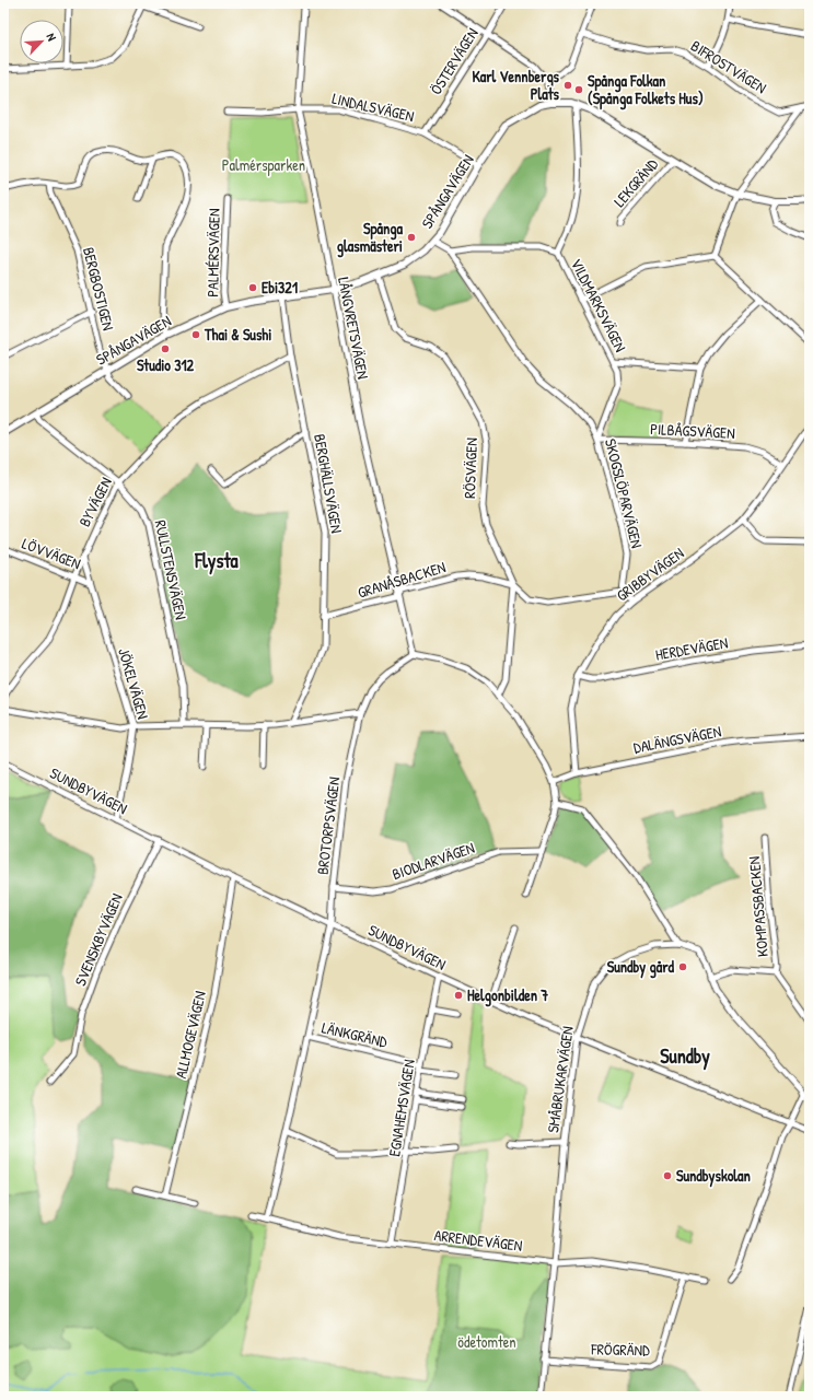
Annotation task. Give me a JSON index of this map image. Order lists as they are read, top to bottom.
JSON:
{
  "streets": {
    "street": [
      "ÖSTERVÄGEN",
      "BIFROSTVÄGEN",
      "LINDALSVÄGEN",
      "LEKGRÄND",
      "SPÅNGAVÄGEN",
      "PALMÉRSVÄGEN",
      "BERGBOSTIGEN",
      "VILDMARKSVÄGEN",
      "LÅNGVRETSVÄGEN",
      "PILBÅGSVÄGEN",
      "RÖSVÄGEN",
      "BERGHÄLLSVÄGEN",
      "SKOGSLÖPARVÄGEN",
      "BYVÄGEN",
      "LÖVVÄGEN",
      "RULLSTENSVÄGEN",
      "GRIBBYVÄGEN",
      "GRANÅSBACKEN",
      "HERDEVÄGEN",
      "JÖKELVÄGEN",
      "DALÄNGSVÄGEN",
      "SUNDBYVÄGEN",
      "BROTORPSVÄGEN",
      "BIODLARVÄGEN",
      "KOMPASSBACKEN",
      "SVENSKBYVÄGEN",
      "ALLMOGEVÄGEN",
      "LÄNKGRÄND",
      "SMÅBRUKARVÄGEN",
      "EGNAHEMSVÄGEN",
      "ARRENDEVÄGEN",
      "FRÖGRÄND"
    ]
  },
  "crossings": [
    ["ÖSTERVÄGEN", "LINDALSVÄGEN"],
    ["LINDALSVÄGEN", "SPÅNGAVÄGEN"],
    ["LINDALSVÄGEN", "LÅNGVRETSVÄGEN"],
    ["LEKGRÄND", "SPÅNGAVÄGEN"],
    ["SPÅNGAVÄGEN", "PALMÉRSVÄGEN"],
    ["SPÅNGAVÄGEN", "BERGBOSTIGEN"],
    ["SPÅNGAVÄGEN", "VILDMARKSVÄGEN"],
    ["SPÅNGAVÄGEN", "LÅNGVRETSVÄGEN"],
    ["SPÅNGAVÄGEN", "RÖSVÄGEN"],
    ["SPÅNGAVÄGEN", "BERGHÄLLSVÄGEN"],
    ["SPÅNGAVÄGEN", "SKOGSLÖPARVÄGEN"],
    ["SPÅNGAVÄGEN", "RULLSTENSVÄGEN"],
    ["VILDMARKSVÄGEN", "PILBÅGSVÄGEN"],
    ["VILDMARKSVÄGEN", "SKOGSLÖPARVÄGEN"],
    ["LÅNGVRETSVÄGEN", "GRANÅSBACKEN"],
    ["LÅNGVRETSVÄGEN", "BROTORPSVÄGEN"],
    ["PILBÅGSVÄGEN", "SKOGSLÖPARVÄGEN"],
    ["PILBÅGSVÄGEN", "GRIBBYVÄGEN"],
    ["RÖSVÄGEN", "GRANÅSBACKEN"],
    ["BERGHÄLLSVÄGEN", "BYVÄGEN"],
    ["BERGHÄLLSVÄGEN", "GRANÅSBACKEN"],
    ["BYVÄGEN", "LÖVVÄGEN"],
    ["BYVÄGEN", "RULLSTENSVÄGEN"],
    ["BYVÄGEN", "JÖKELVÄGEN"],
    ["LÖVVÄGEN", "JÖKELVÄGEN"],
    ["GRIBBYVÄGEN", "HERDEVÄGEN"],
    ["GRIBBYVÄGEN", "DALÄNGSVÄGEN"],
    ["JÖKELVÄGEN", "SUNDBYVÄGEN"],
    ["SUNDBYVÄGEN", "BROTORPSVÄGEN"],
    ["SUNDBYVÄGEN", "SVENSKBYVÄGEN"],
    ["SUNDBYVÄGEN", "ALLMOGEVÄGEN"],
    ["SUNDBYVÄGEN", "SMÅBRUKARVÄGEN"],
    ["SUNDBYVÄGEN", "EGNAHEMSVÄGEN"],
    ["BROTORPSVÄGEN", "BIODLARVÄGEN"],
    ["BROTORPSVÄGEN", "LÄNKGRÄND"],
    ["BROTORPSVÄGEN", "ARRENDEVÄGEN"],
    ["LÄNKGRÄND", "EGNAHEMSVÄGEN"],
    ["SMÅBRUKARVÄGEN", "ARRENDEVÄGEN"],
    ["SMÅBRUKARVÄGEN", "FRÖGRÄND"],
    ["EGNAHEMSVÄGEN", "ARRENDEVÄGEN"],
    ["ARRENDEVÄGEN", "FRÖGRÄND"]
  ],
  "districts": ["Flysta", "Sundby"],
  "parks": ["Palmérsparken", "ödetomten"],
  "places": [
    "Karl Vennbergs Plats",
    "Spånga Folkan (Spånga Folkets Hus)",
    "Spånga glasmästeri",
    "Ebi321",
    "Thai & Sushi",
    "Studio 312",
    "Sundby gård",
    "Helgonbilden 7",
    "Sundbyskolan"
  ],
  "north": "top right"
}
